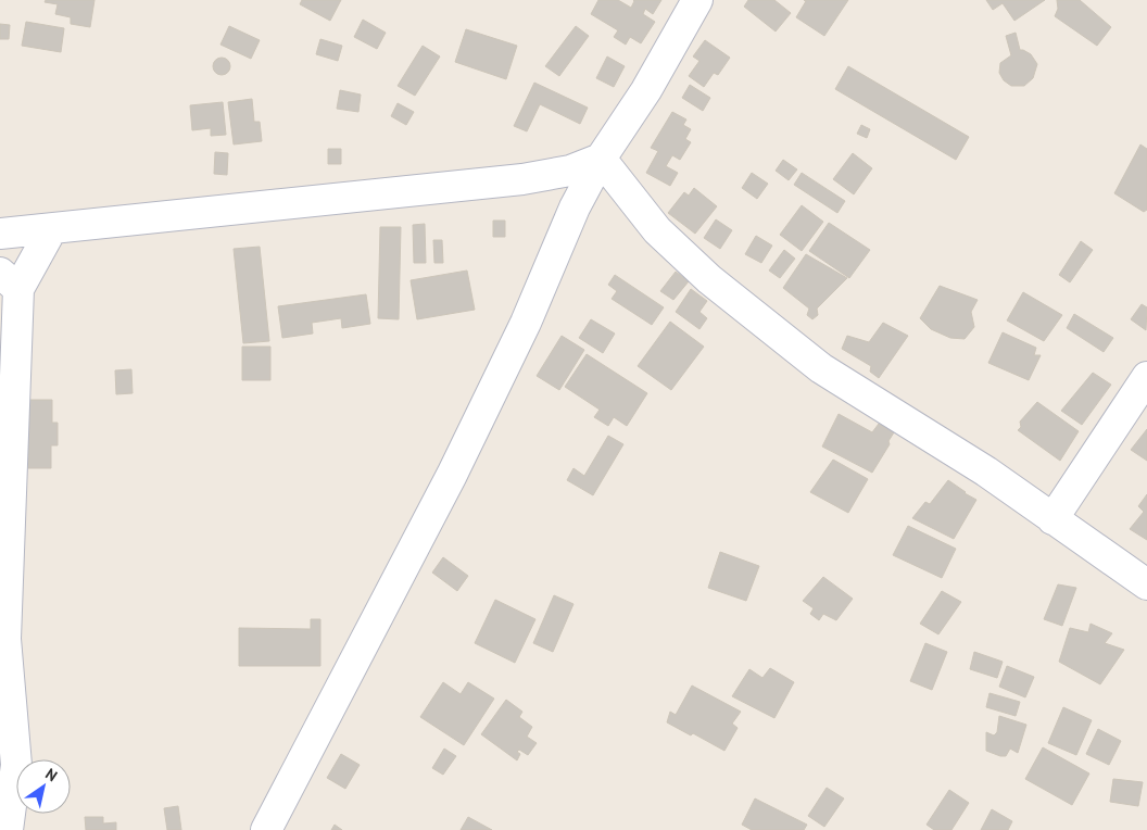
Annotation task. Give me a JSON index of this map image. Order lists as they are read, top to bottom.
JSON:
{
  "north": "top right"
}
